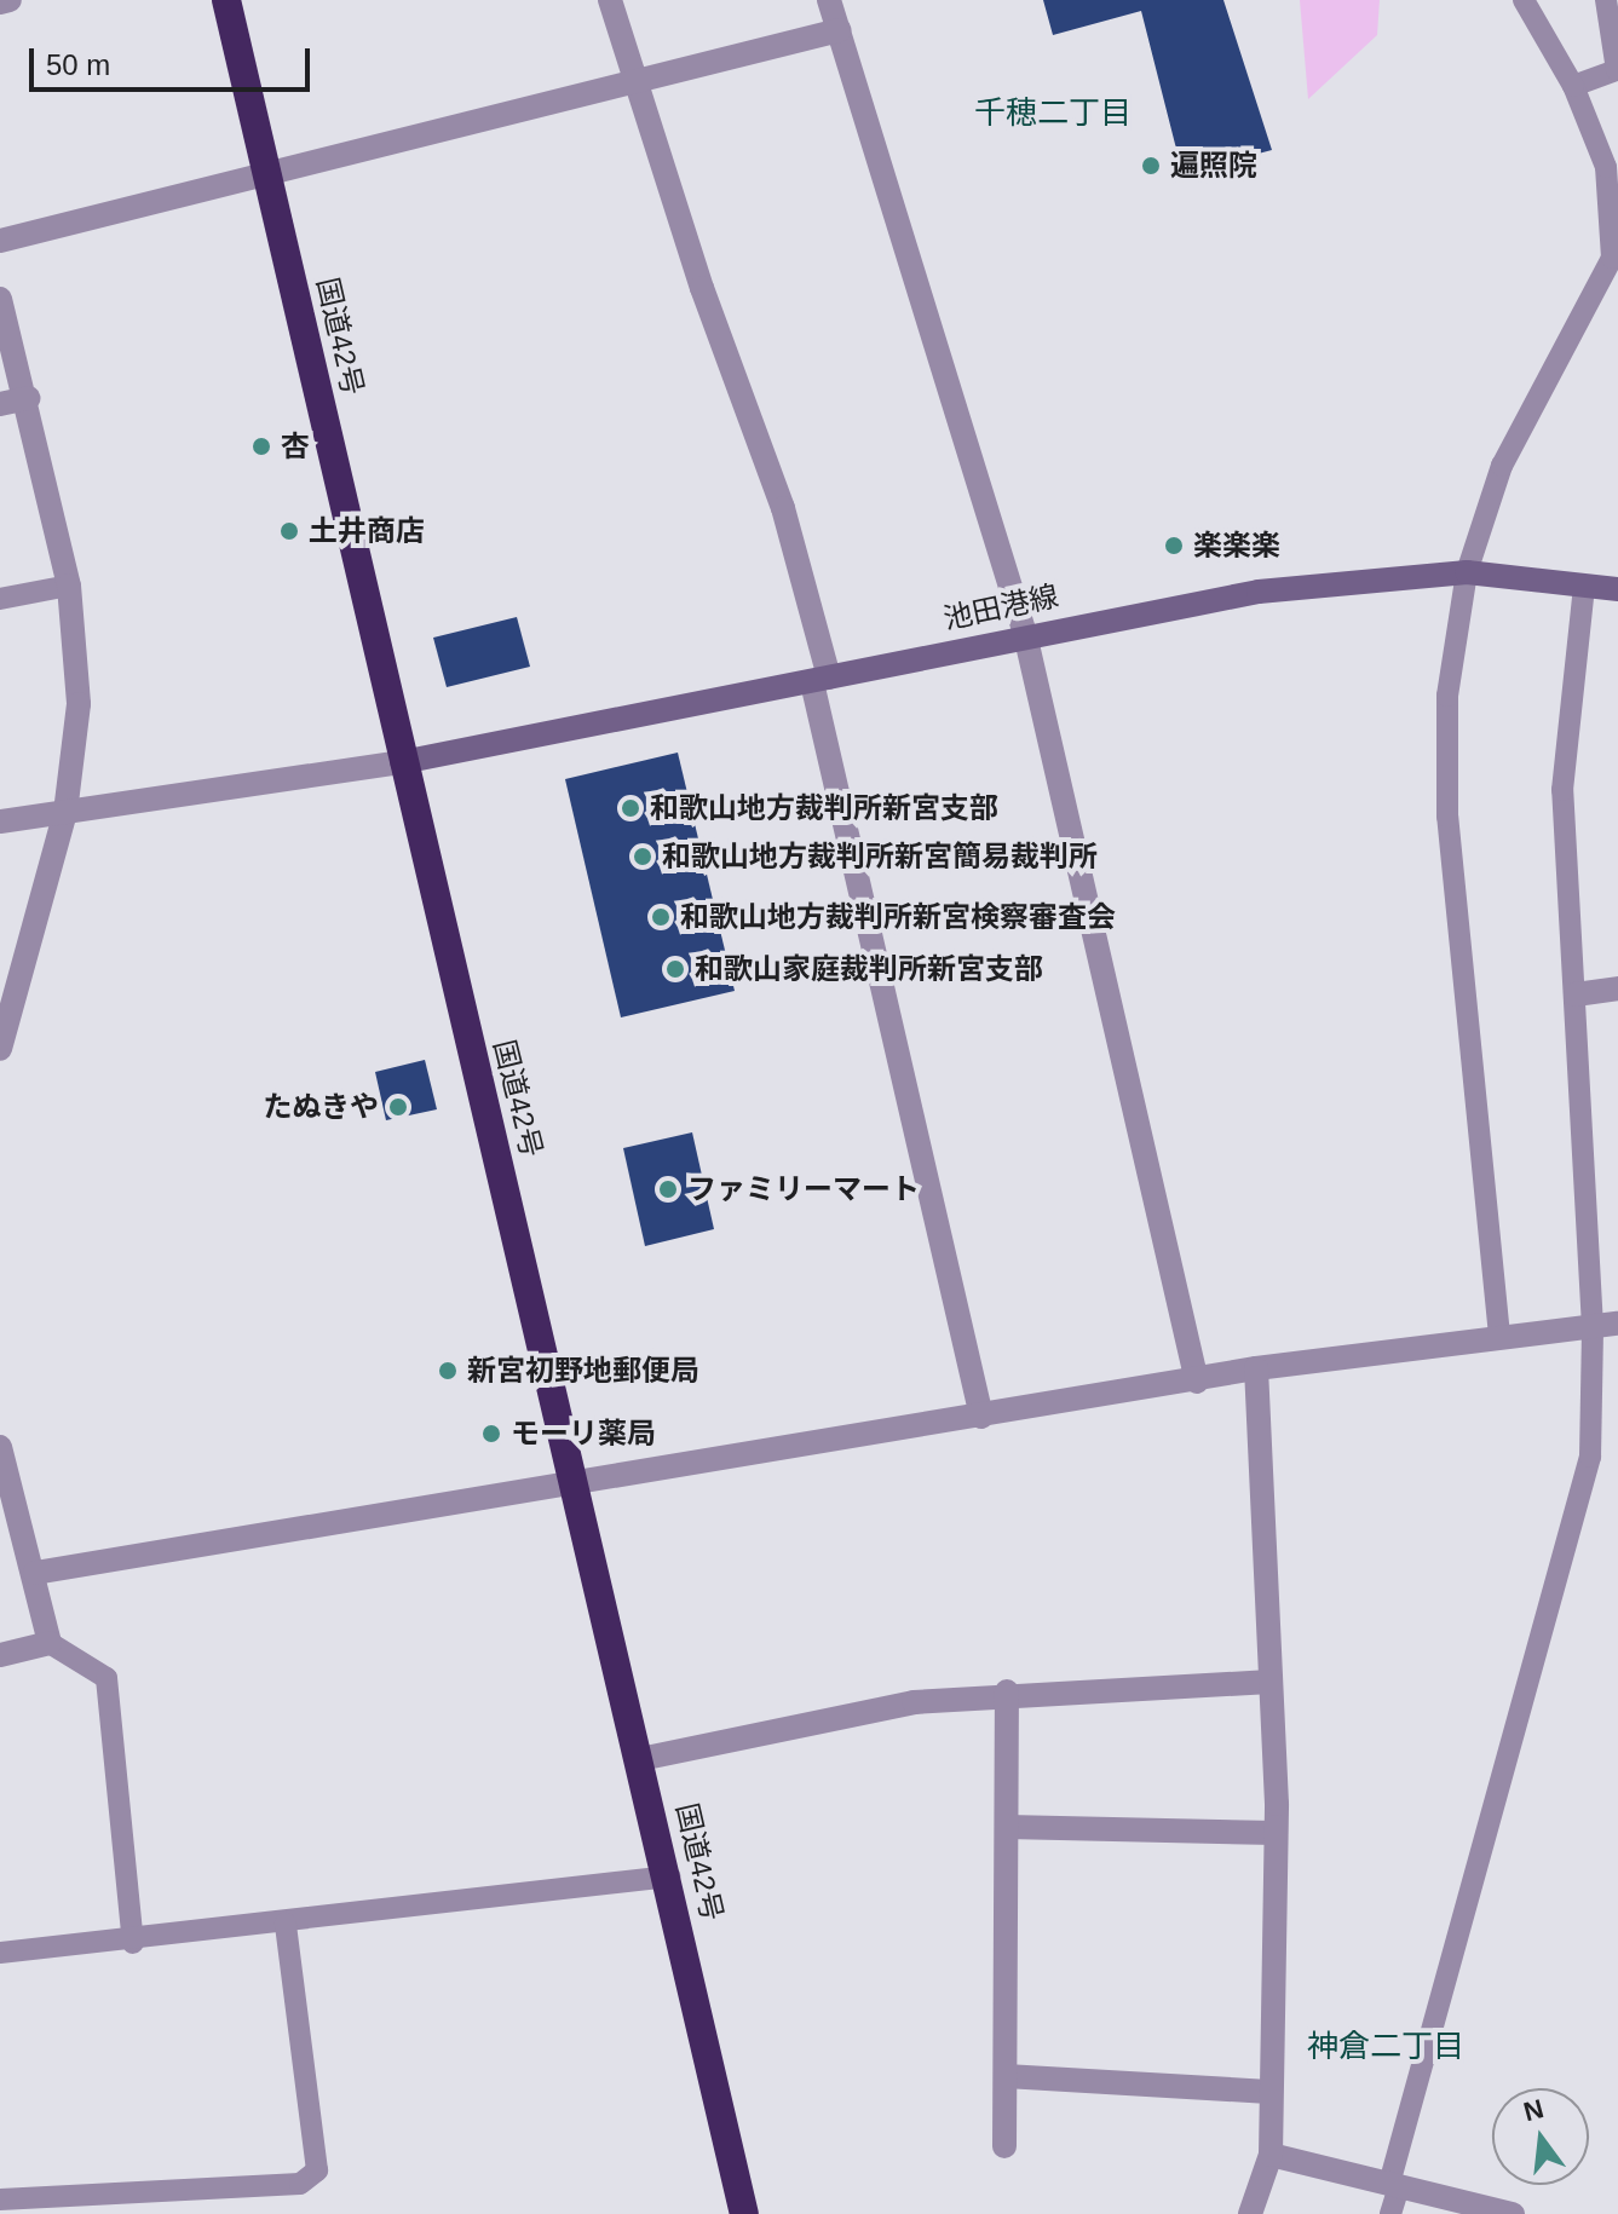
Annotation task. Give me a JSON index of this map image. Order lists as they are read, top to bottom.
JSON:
{
  "streets": {
    "highway": ["国道42号"],
    "main road": ["池田港線"]
  },
  "crossings": [
    ["国道42号", "池田港線"]
  ],
  "districts": ["千穂二丁目", "神倉二丁目"],
  "places": [
    "遍照院",
    "杏",
    "土井商店",
    "楽楽楽",
    "和歌山地方裁判所新宮支部",
    "和歌山地方裁判所新宮簡易裁判所",
    "和歌山地方裁判所新宮検察審査会",
    "和歌山家庭裁判所新宮支部",
    "たぬきや",
    "ファミリーマート",
    "新宮初野地郵便局",
    "モーリ薬局"
  ],
  "scale_bar": "50 m",
  "north": "top"
}
